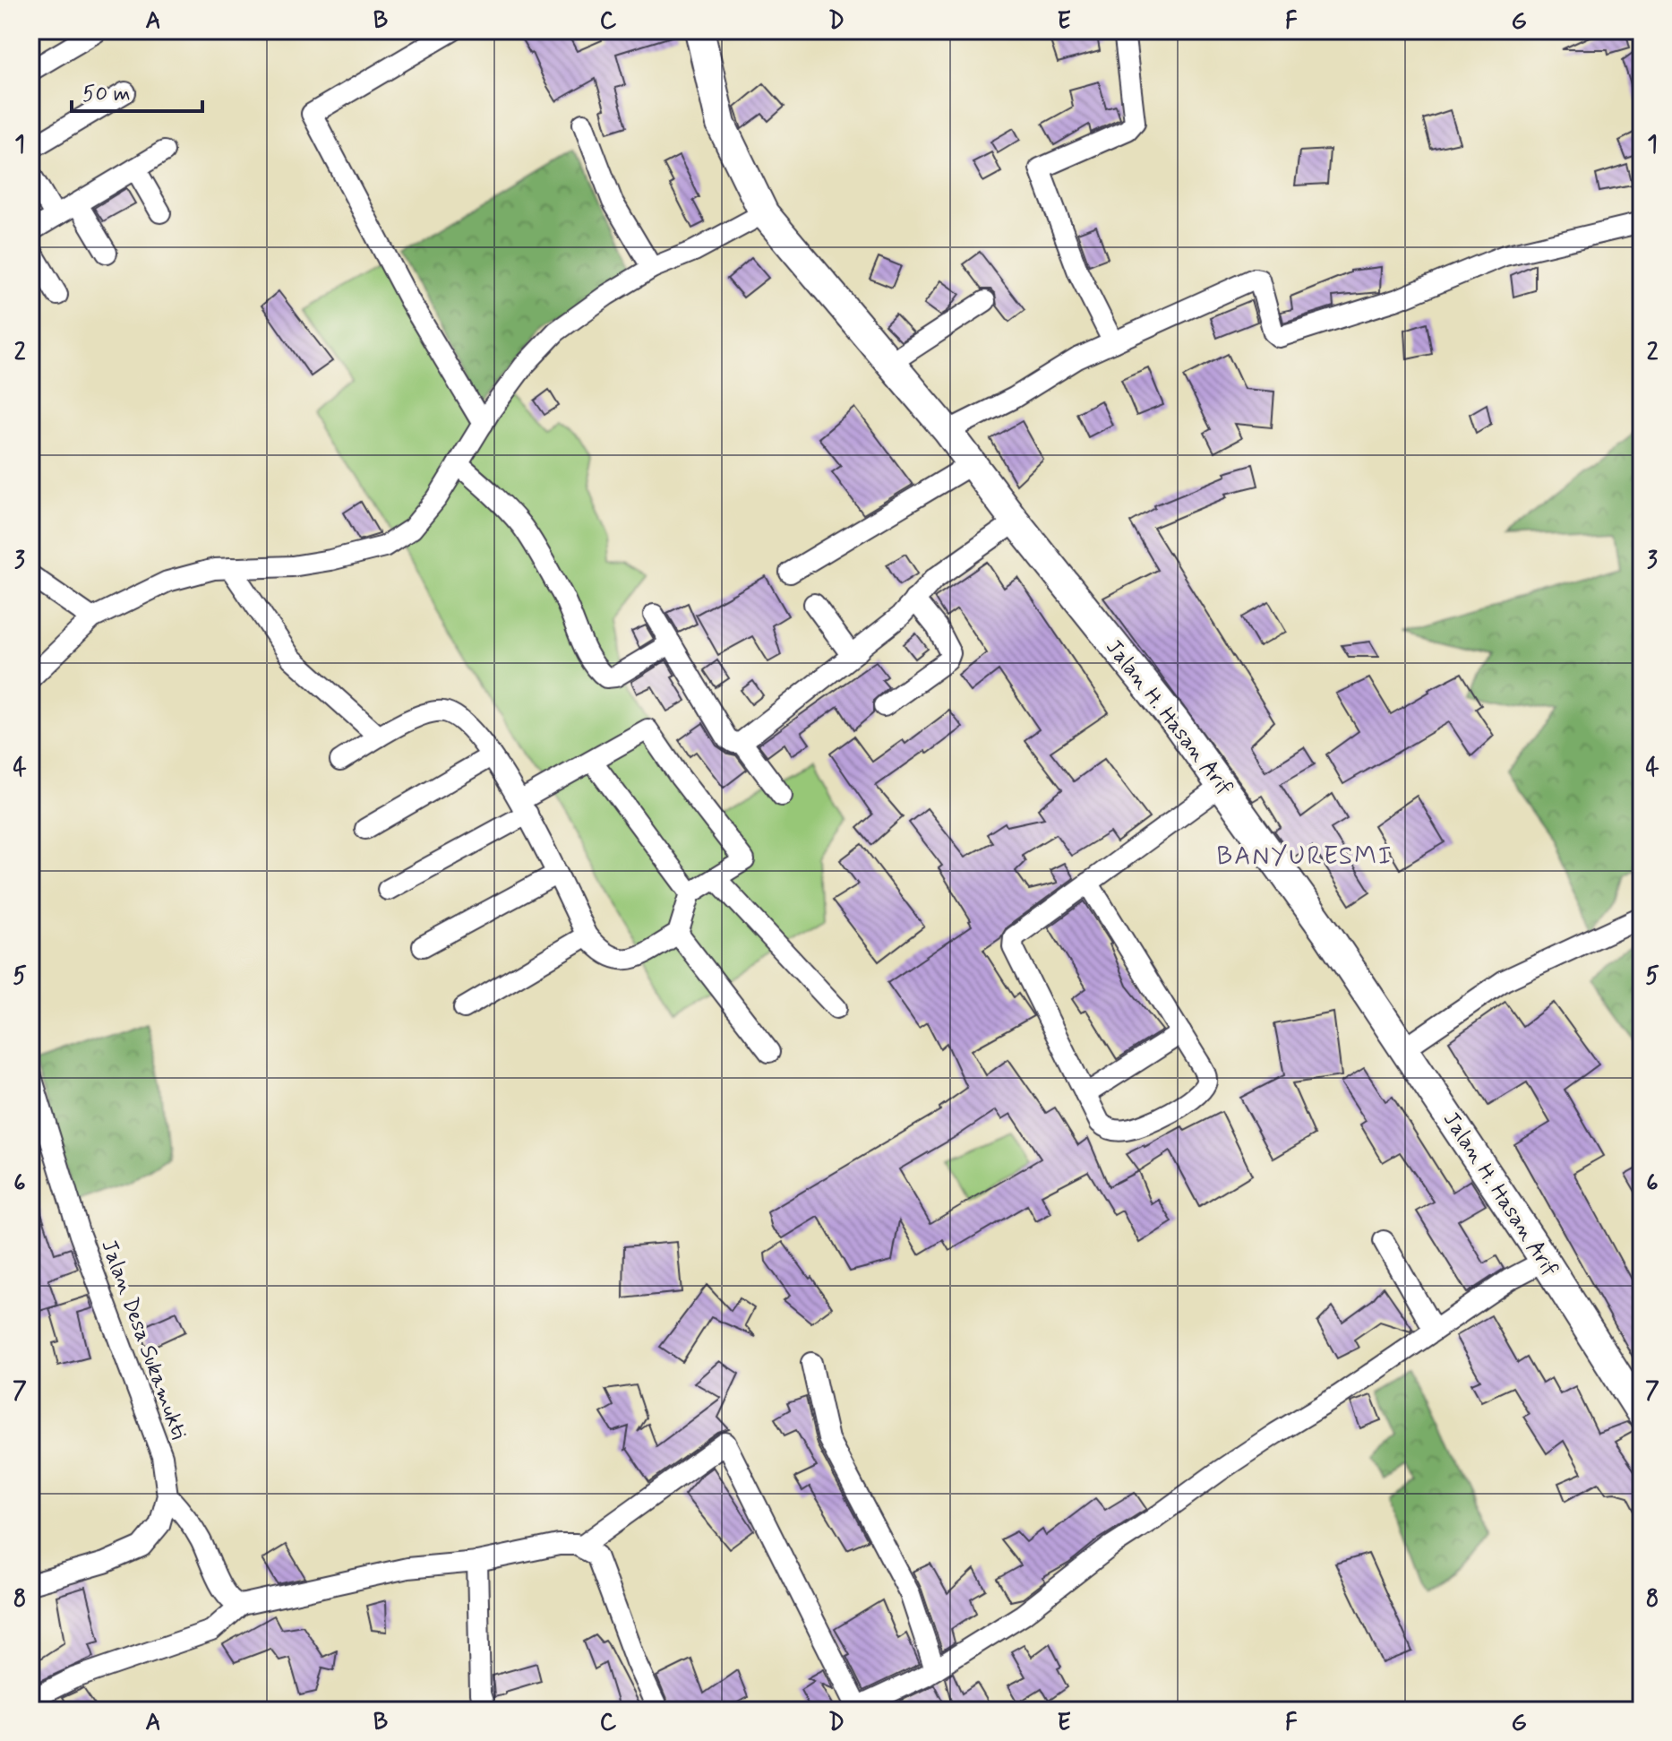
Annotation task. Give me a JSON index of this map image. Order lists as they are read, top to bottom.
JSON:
{
  "streets": {
    "main road": ["Jalan H. Hasan Arif"],
    "street": ["Jalan Desa Sukamukti"]
  },
  "districts": ["BANYURESMI"],
  "scale_bar": "50 m",
  "grid": {
    "columns": [
      "A",
      "B",
      "C",
      "D",
      "E",
      "F",
      "G"
    ],
    "rows": [
      "1",
      "2",
      "3",
      "4",
      "5",
      "6",
      "7",
      "8"
    ]
  }
}
